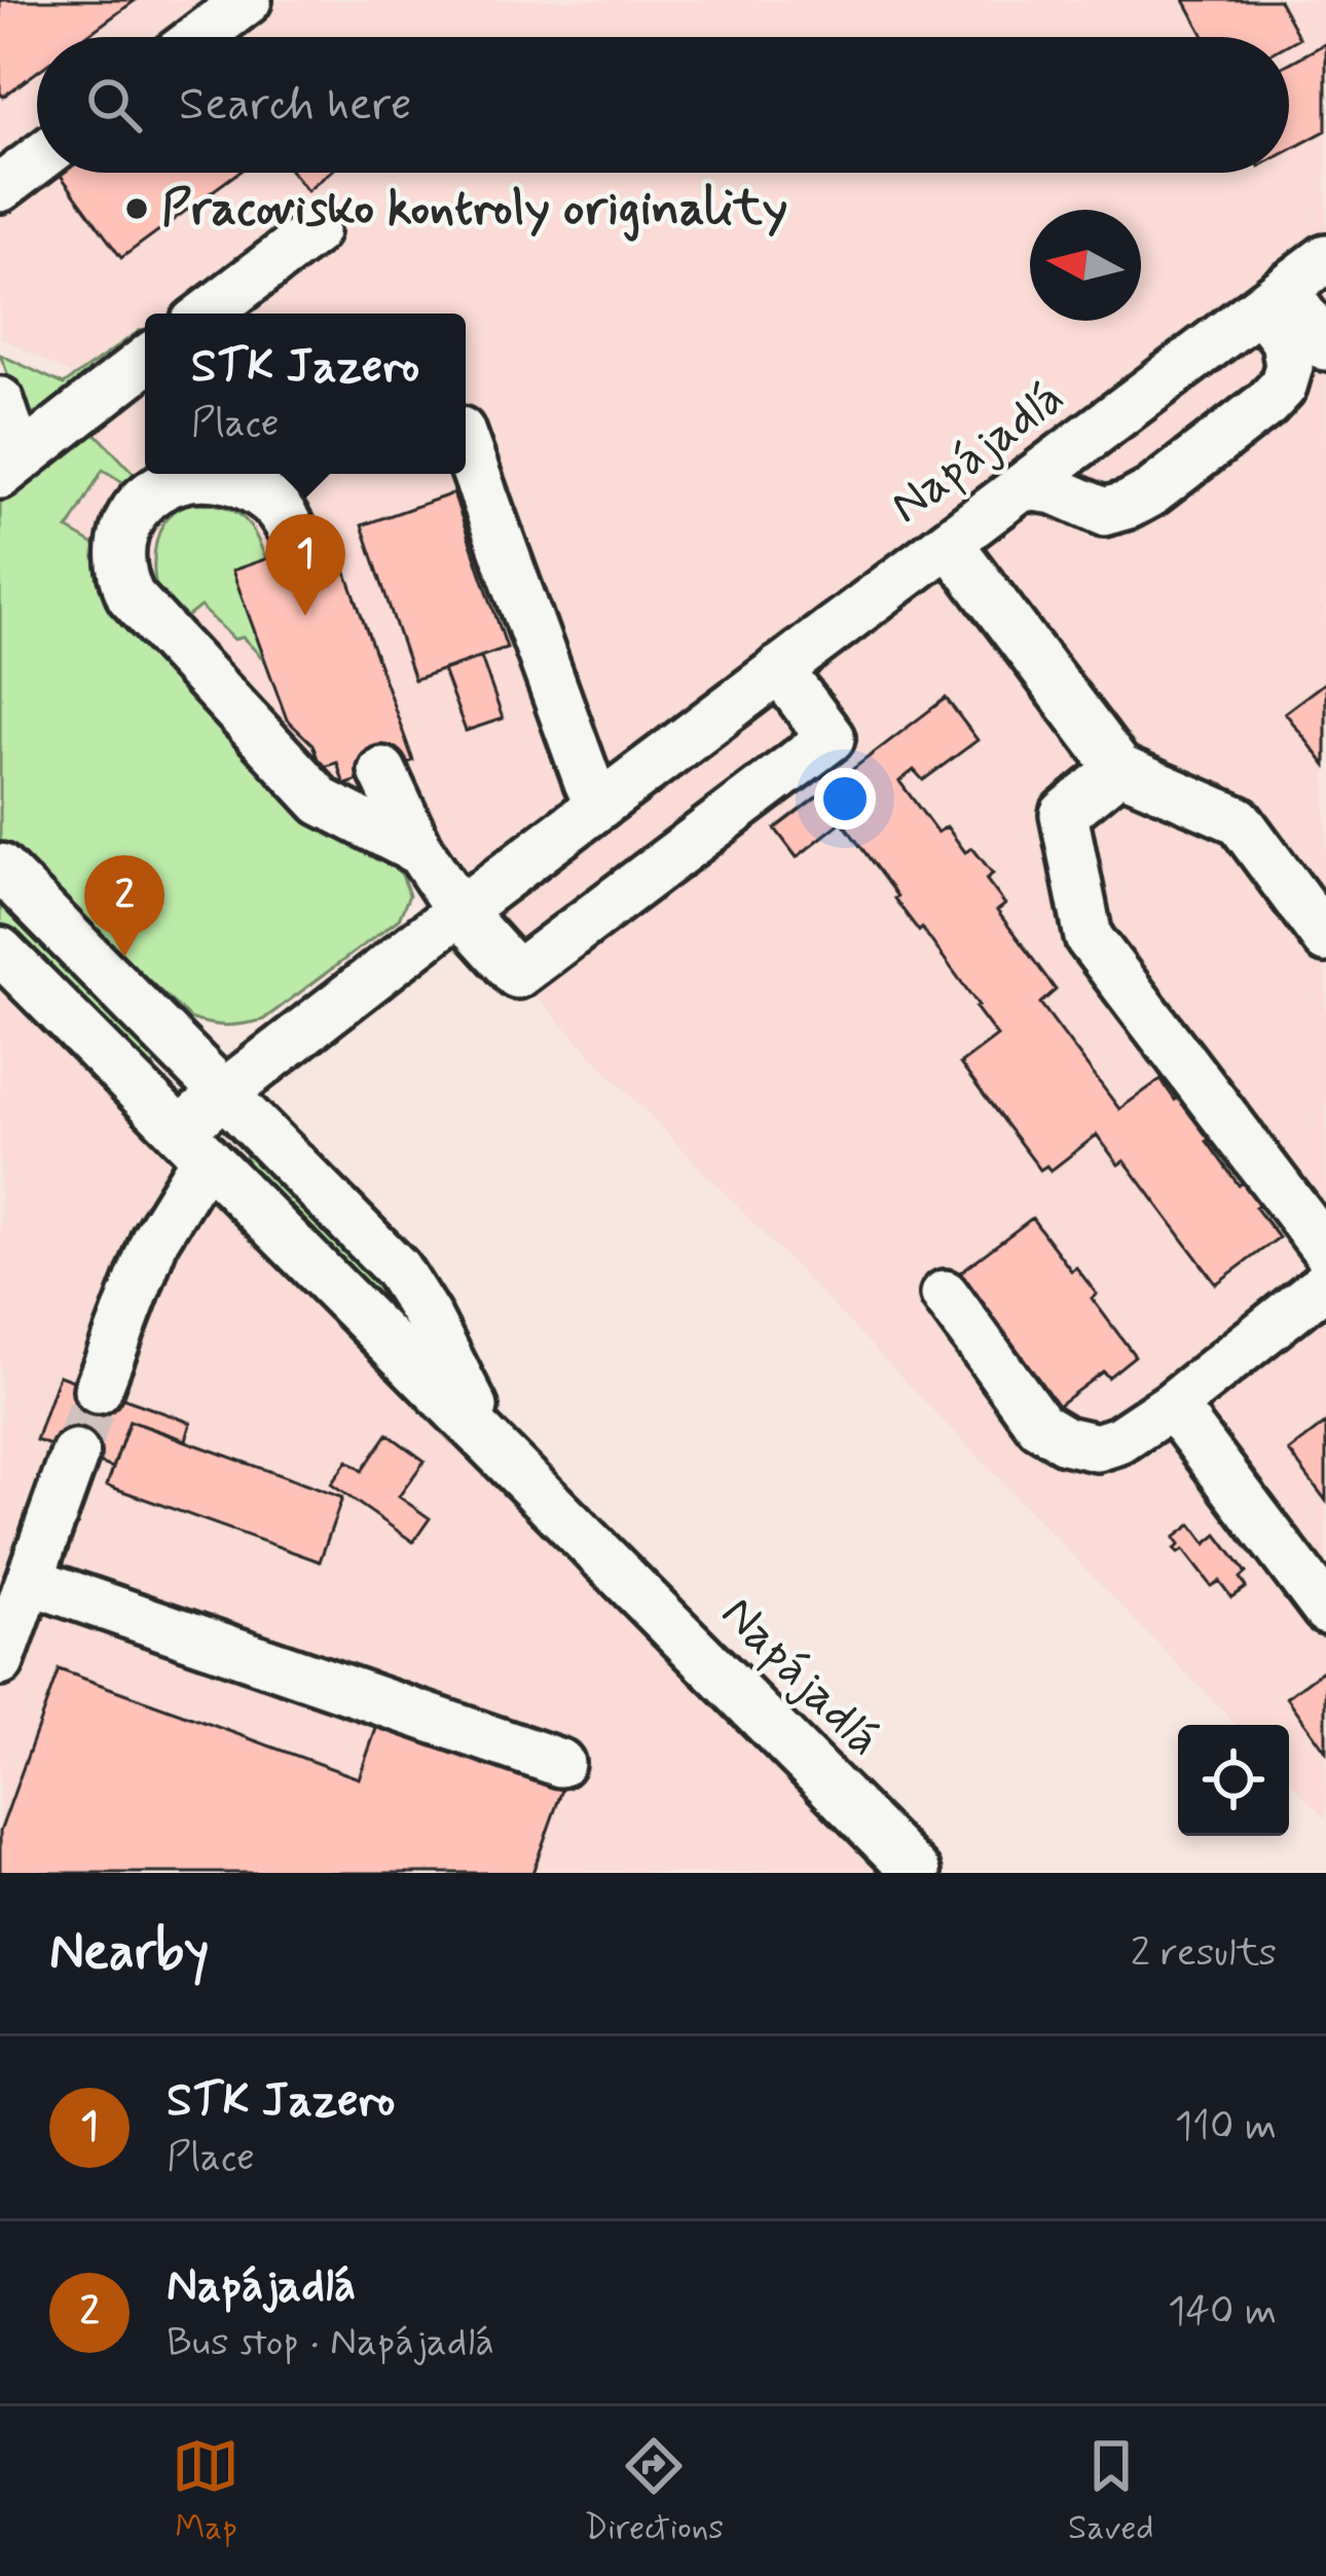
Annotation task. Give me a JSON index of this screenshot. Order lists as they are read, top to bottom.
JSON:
{
  "streets": {
    "street": ["Napájadlá"]
  },
  "places": ["Pracovisko kontroly originality"],
  "north": "left",
  "page": {
    "search": "Search here",
    "popup": ["STK Jazero", "Place"],
    "pins": ["1", "2"],
    "heading": ["Nearby", "2 results"],
    "list": [
      {
        "mark": "1",
        "name": "STK Jazero",
        "note": "Place",
        "value": "110 m"
      },
      {
        "mark": "2",
        "name": "Napájadlá",
        "note": "Bus stop · Napájadlá",
        "value": "140 m"
      }
    ],
    "nav": ["Map", "Directions", "Saved"]
  }
}
